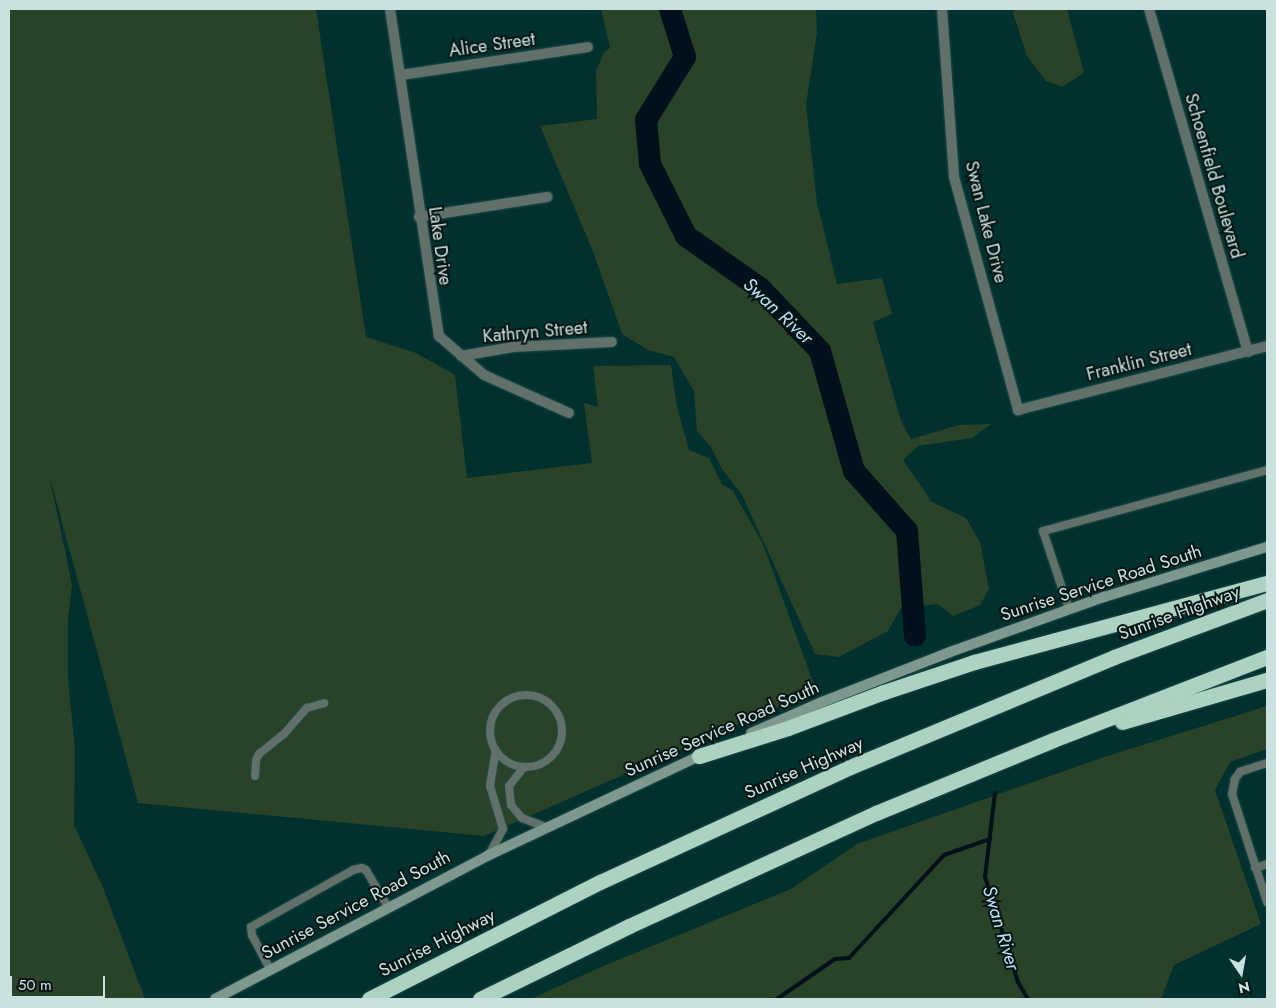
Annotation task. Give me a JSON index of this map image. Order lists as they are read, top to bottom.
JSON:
{
  "streets": {
    "highway": ["Sunrise Highway"],
    "main road": ["Sunrise Service Road South"],
    "street": [
      "Alice Street",
      "Schoenfield Boulevard",
      "Swan Lake Drive",
      "Lake Drive",
      "Kathryn Street",
      "Franklin Street"
    ]
  },
  "crossings": [
    ["Alice Street", "Lake Drive"],
    ["Schoenfield Boulevard", "Franklin Street"],
    ["Swan Lake Drive", "Franklin Street"],
    ["Lake Drive", "Kathryn Street"]
  ],
  "water": ["Swan River"],
  "scale_bar": "50 m",
  "north": "bottom"
}
